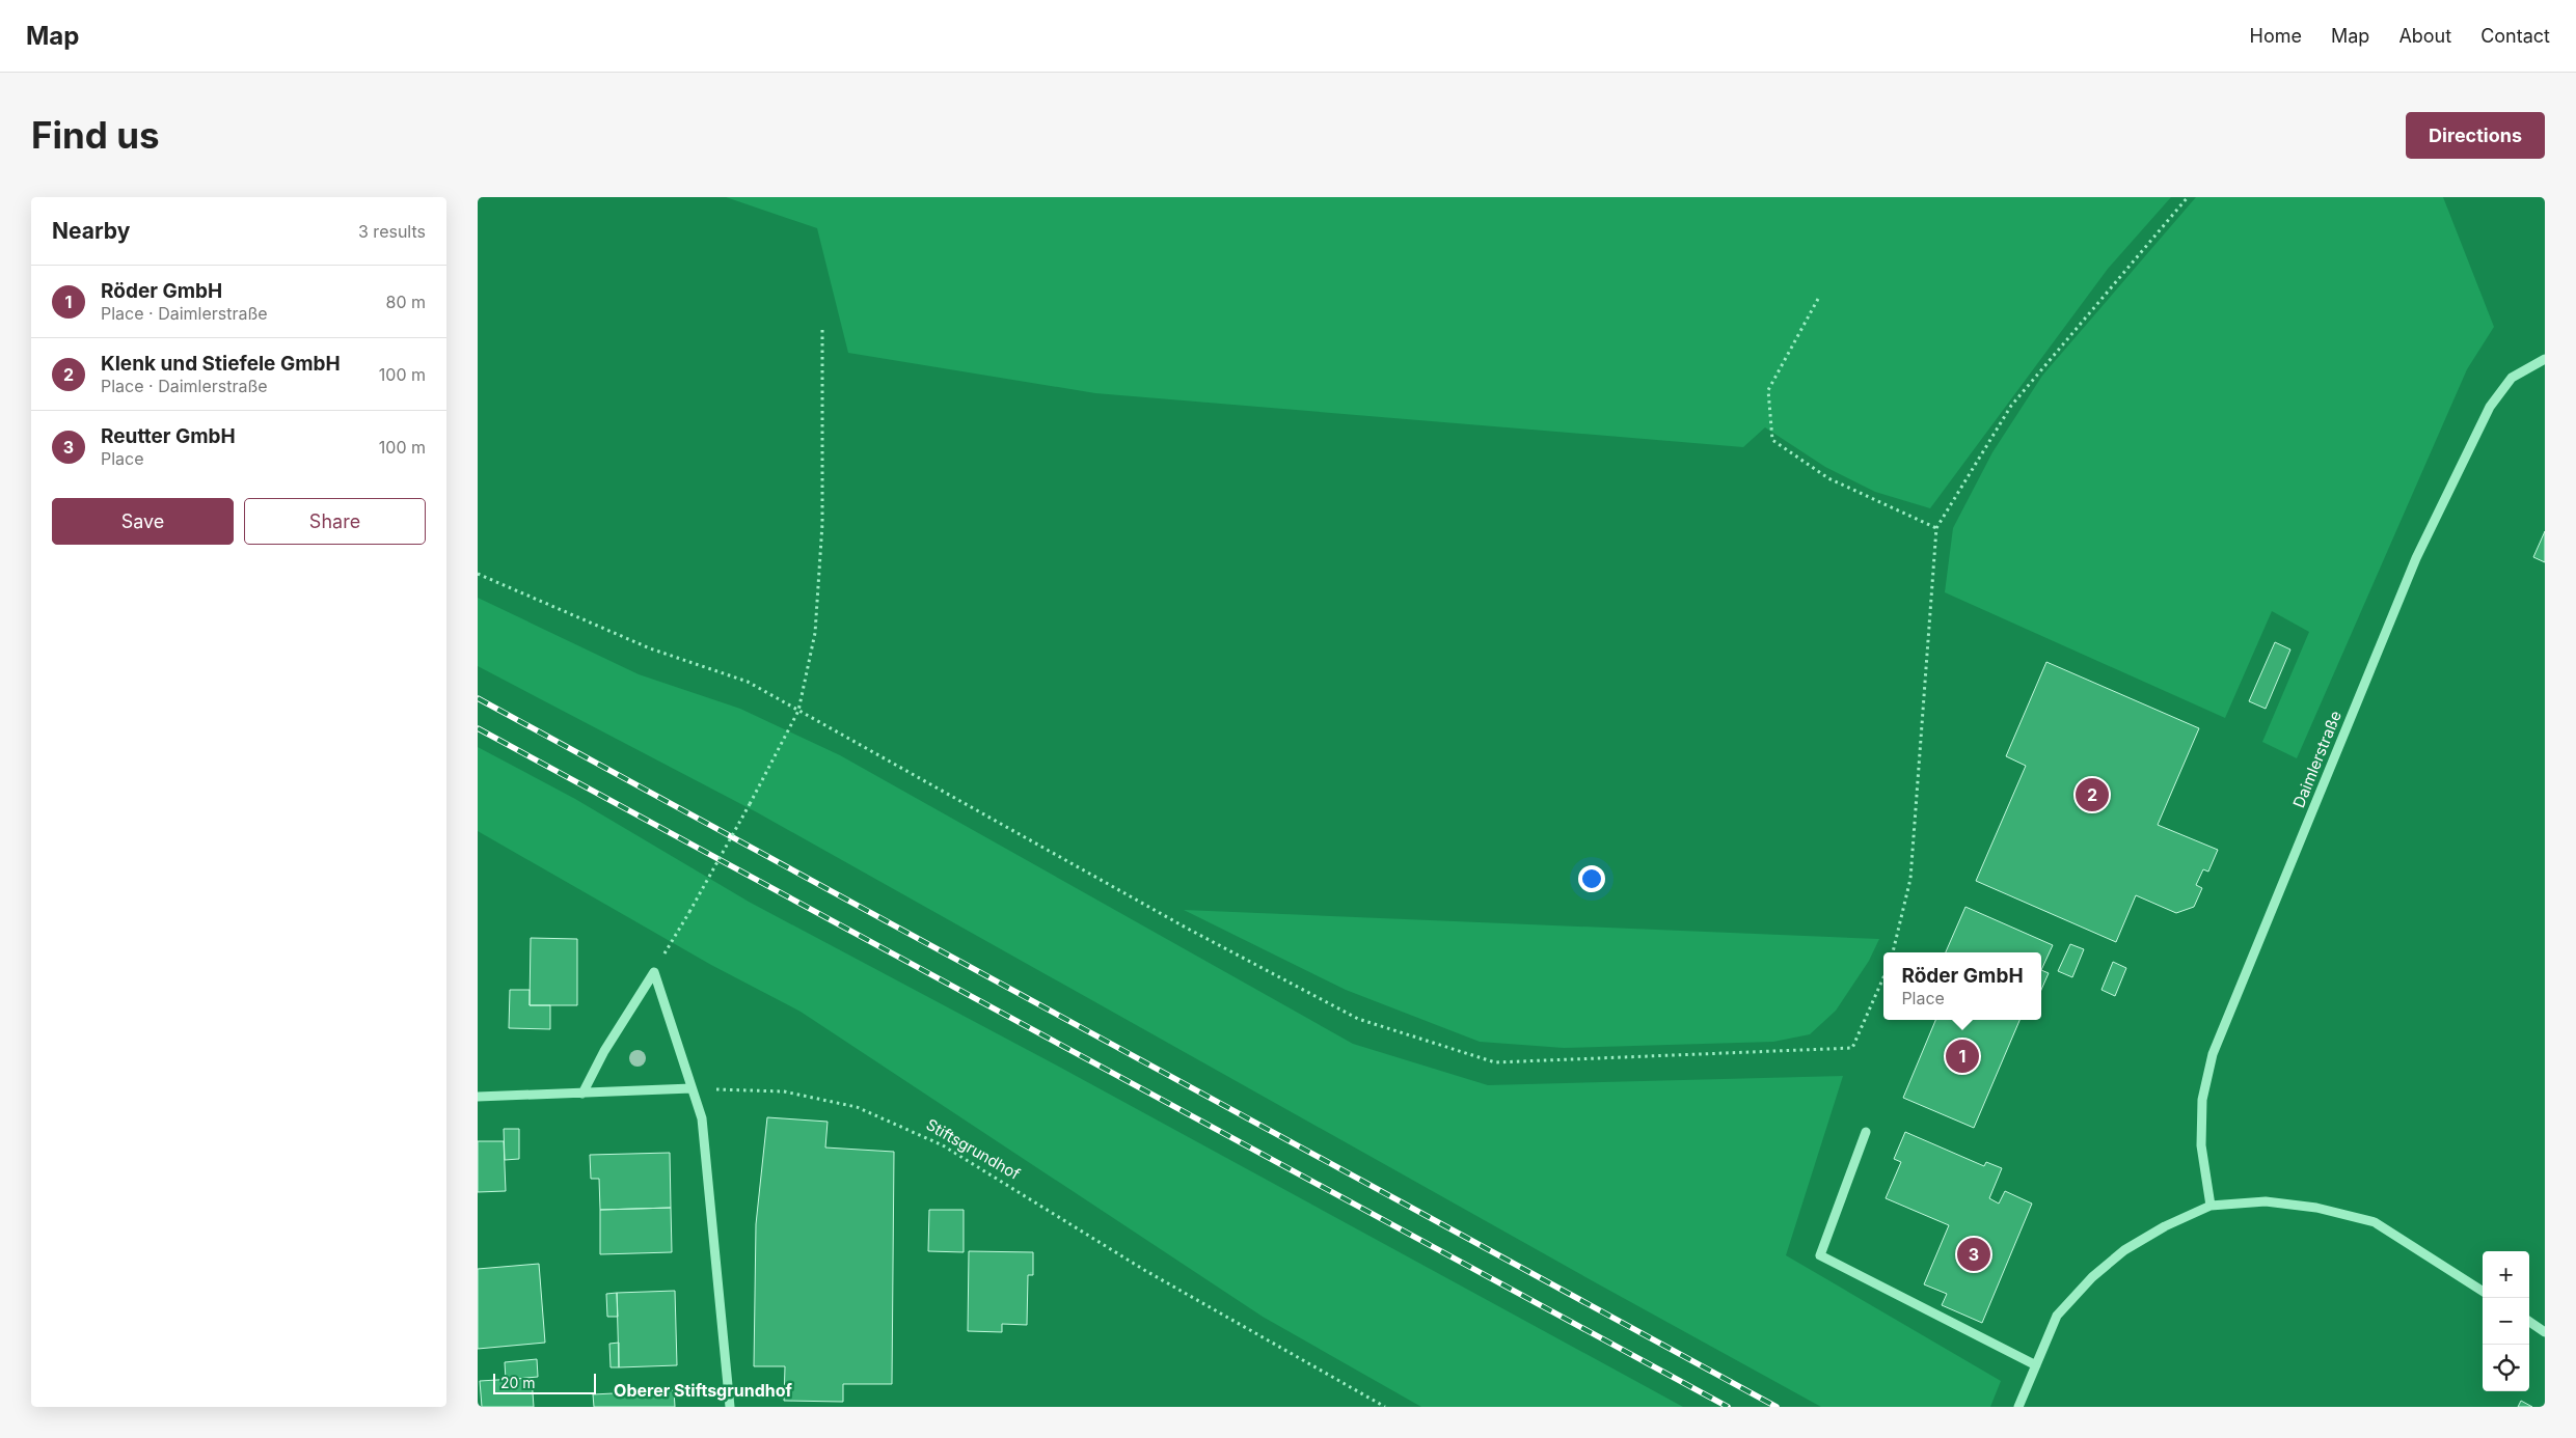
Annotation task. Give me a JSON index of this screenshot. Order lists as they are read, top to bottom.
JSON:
{
  "streets": {
    "street": ["Daimlerstraße"],
    "path": ["Stiftsgrundhof"]
  },
  "districts": ["Oberer Stiftsgrundhof"],
  "scale_bar": "20 m",
  "page": {
    "header": "Map",
    "nav": [
      "Home",
      "Map",
      "About",
      "Contact"
    ],
    "buttons": [
      "Directions",
      ["Save", "Share"]
    ],
    "title": "Find us",
    "heading": ["Nearby", "3 results"],
    "list": [
      {
        "mark": "1",
        "name": "Röder GmbH",
        "note": "Place · Daimlerstraße",
        "value": "80 m"
      },
      {
        "mark": "2",
        "name": "Klenk und Stiefele GmbH",
        "note": "Place · Daimlerstraße",
        "value": "100 m"
      },
      {
        "mark": "3",
        "name": "Reutter GmbH",
        "note": "Place",
        "value": "100 m"
      }
    ],
    "pins": ["2", "1", "3"],
    "popup": ["Röder GmbH", "Place"],
    "map_buttons": ["+", "−"],
    "scale": "20 m"
  }
}
